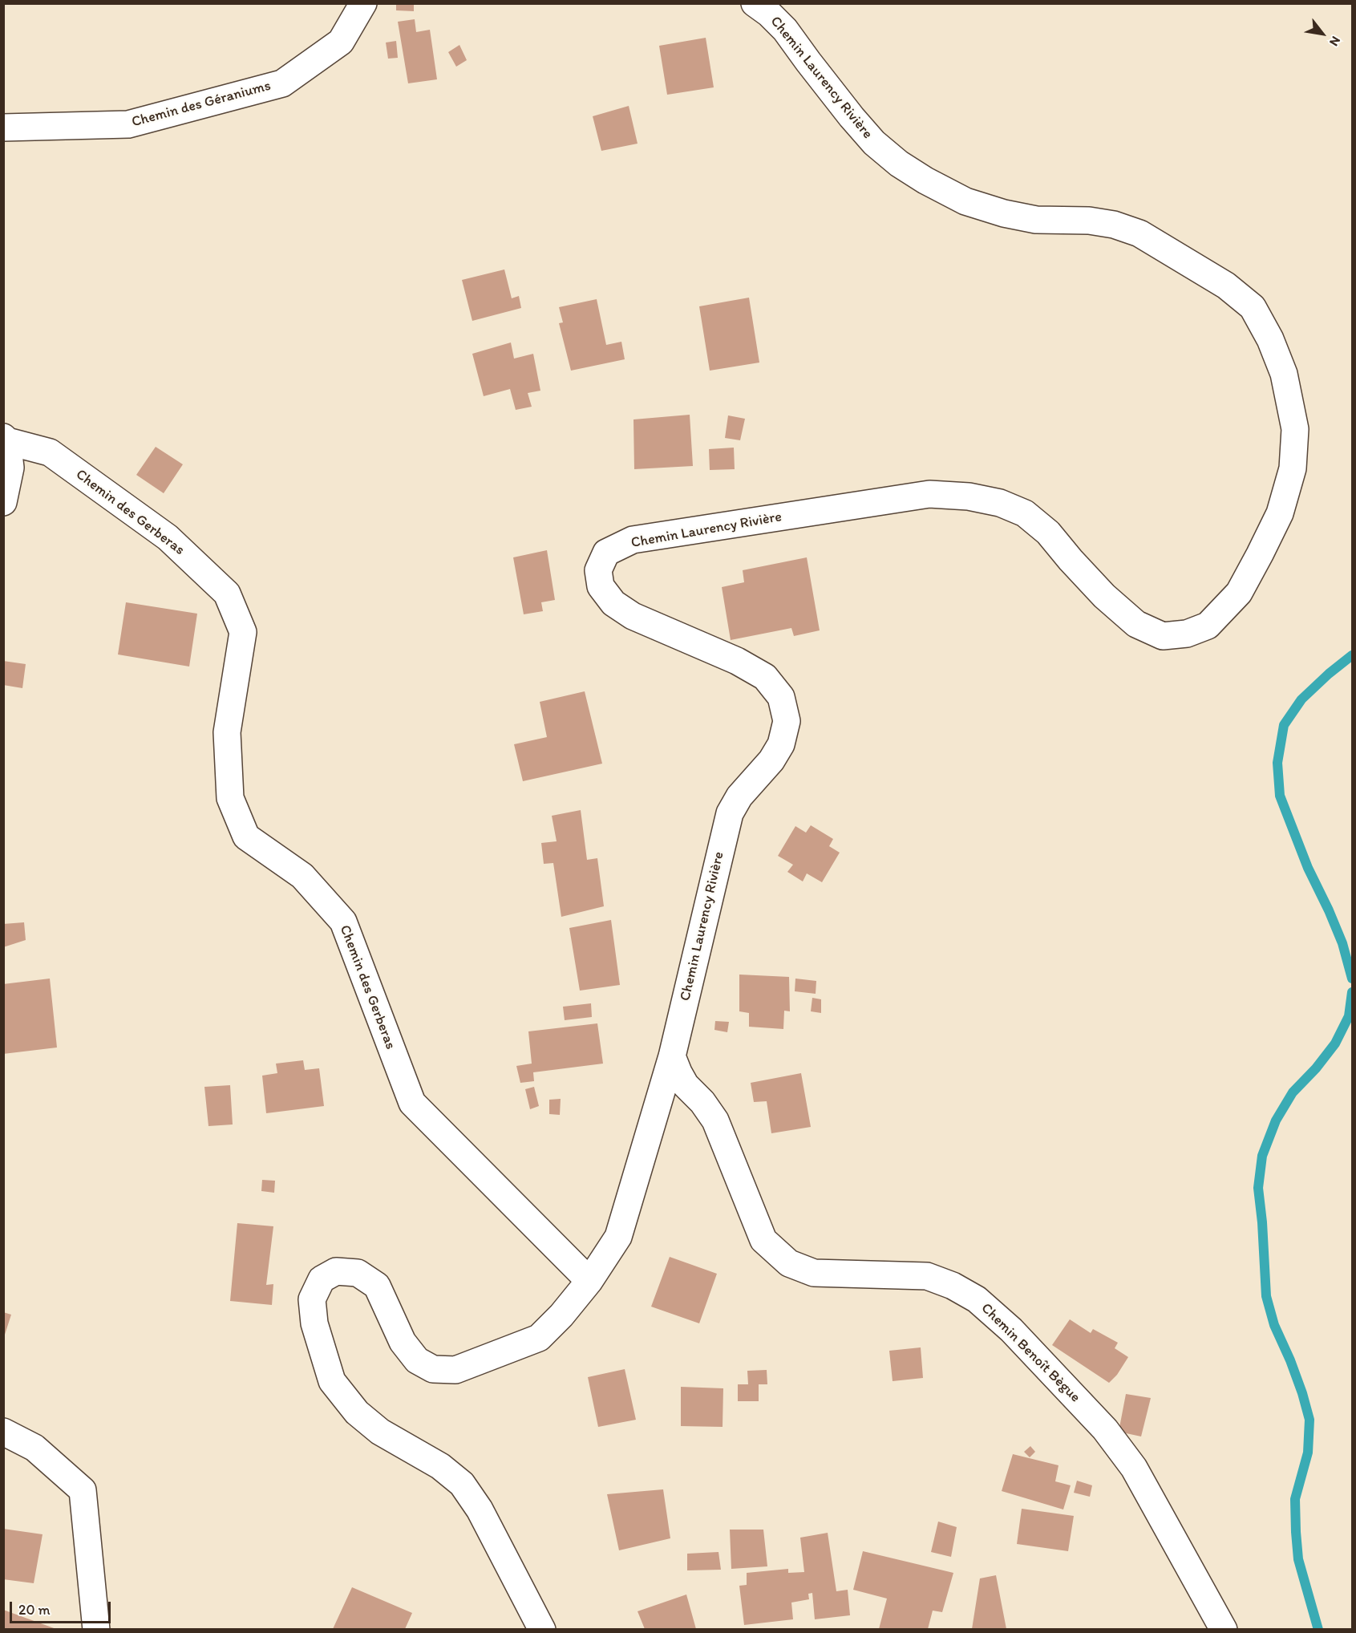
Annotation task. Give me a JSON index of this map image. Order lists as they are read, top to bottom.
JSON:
{
  "streets": {
    "street": [
      "Chemin Laurency Rivière",
      "Chemin des Géraniums",
      "Chemin des Gerberas",
      "Chemin Benoît Bègue"
    ]
  },
  "crossings": [
    ["Chemin Laurency Rivière", "Chemin des Gerberas"],
    ["Chemin Laurency Rivière", "Chemin Benoît Bègue"]
  ],
  "scale_bar": "20 m",
  "north": "bottom right"
}
